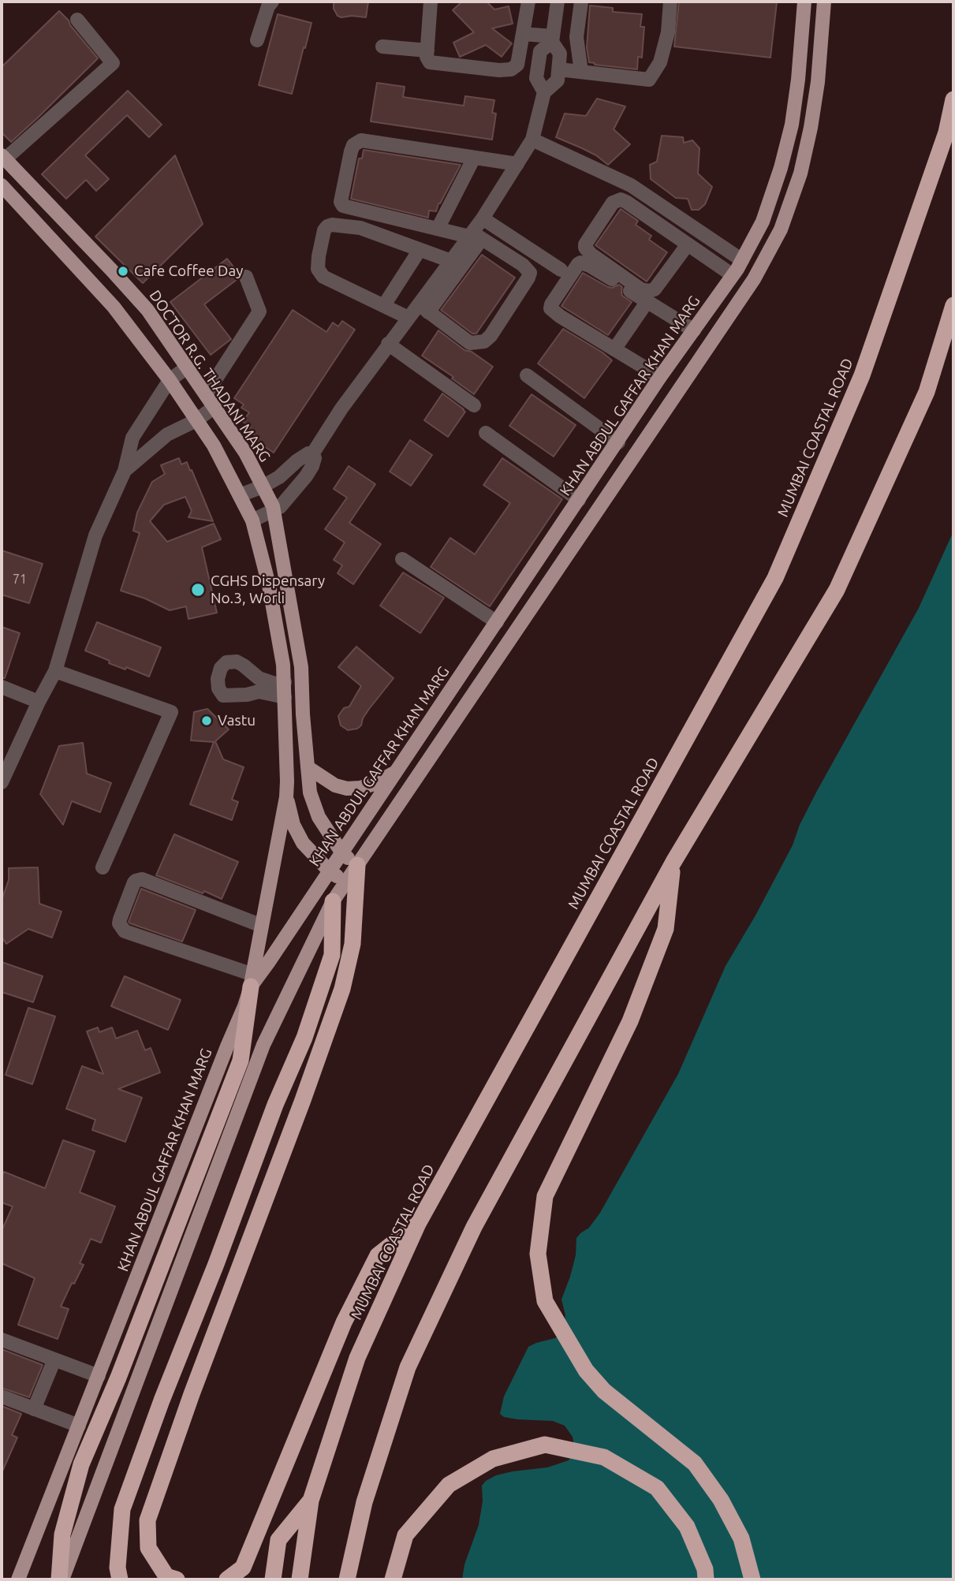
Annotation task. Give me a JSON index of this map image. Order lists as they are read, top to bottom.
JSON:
{
  "streets": {
    "highway": ["MUMBAI COASTAL ROAD"],
    "main road": ["DOCTOR R.G. THADANI MARG", "KHAN ABDUL GAFFAR KHAN MARG"]
  },
  "crossings": [
    ["DOCTOR R.G. THADANI MARG", "KHAN ABDUL GAFFAR KHAN MARG"]
  ],
  "places": ["Cafe Coffee Day", "CGHS Dispensary No.3, Worli", "Vastu"],
  "house_numbers": ["71"]
}
